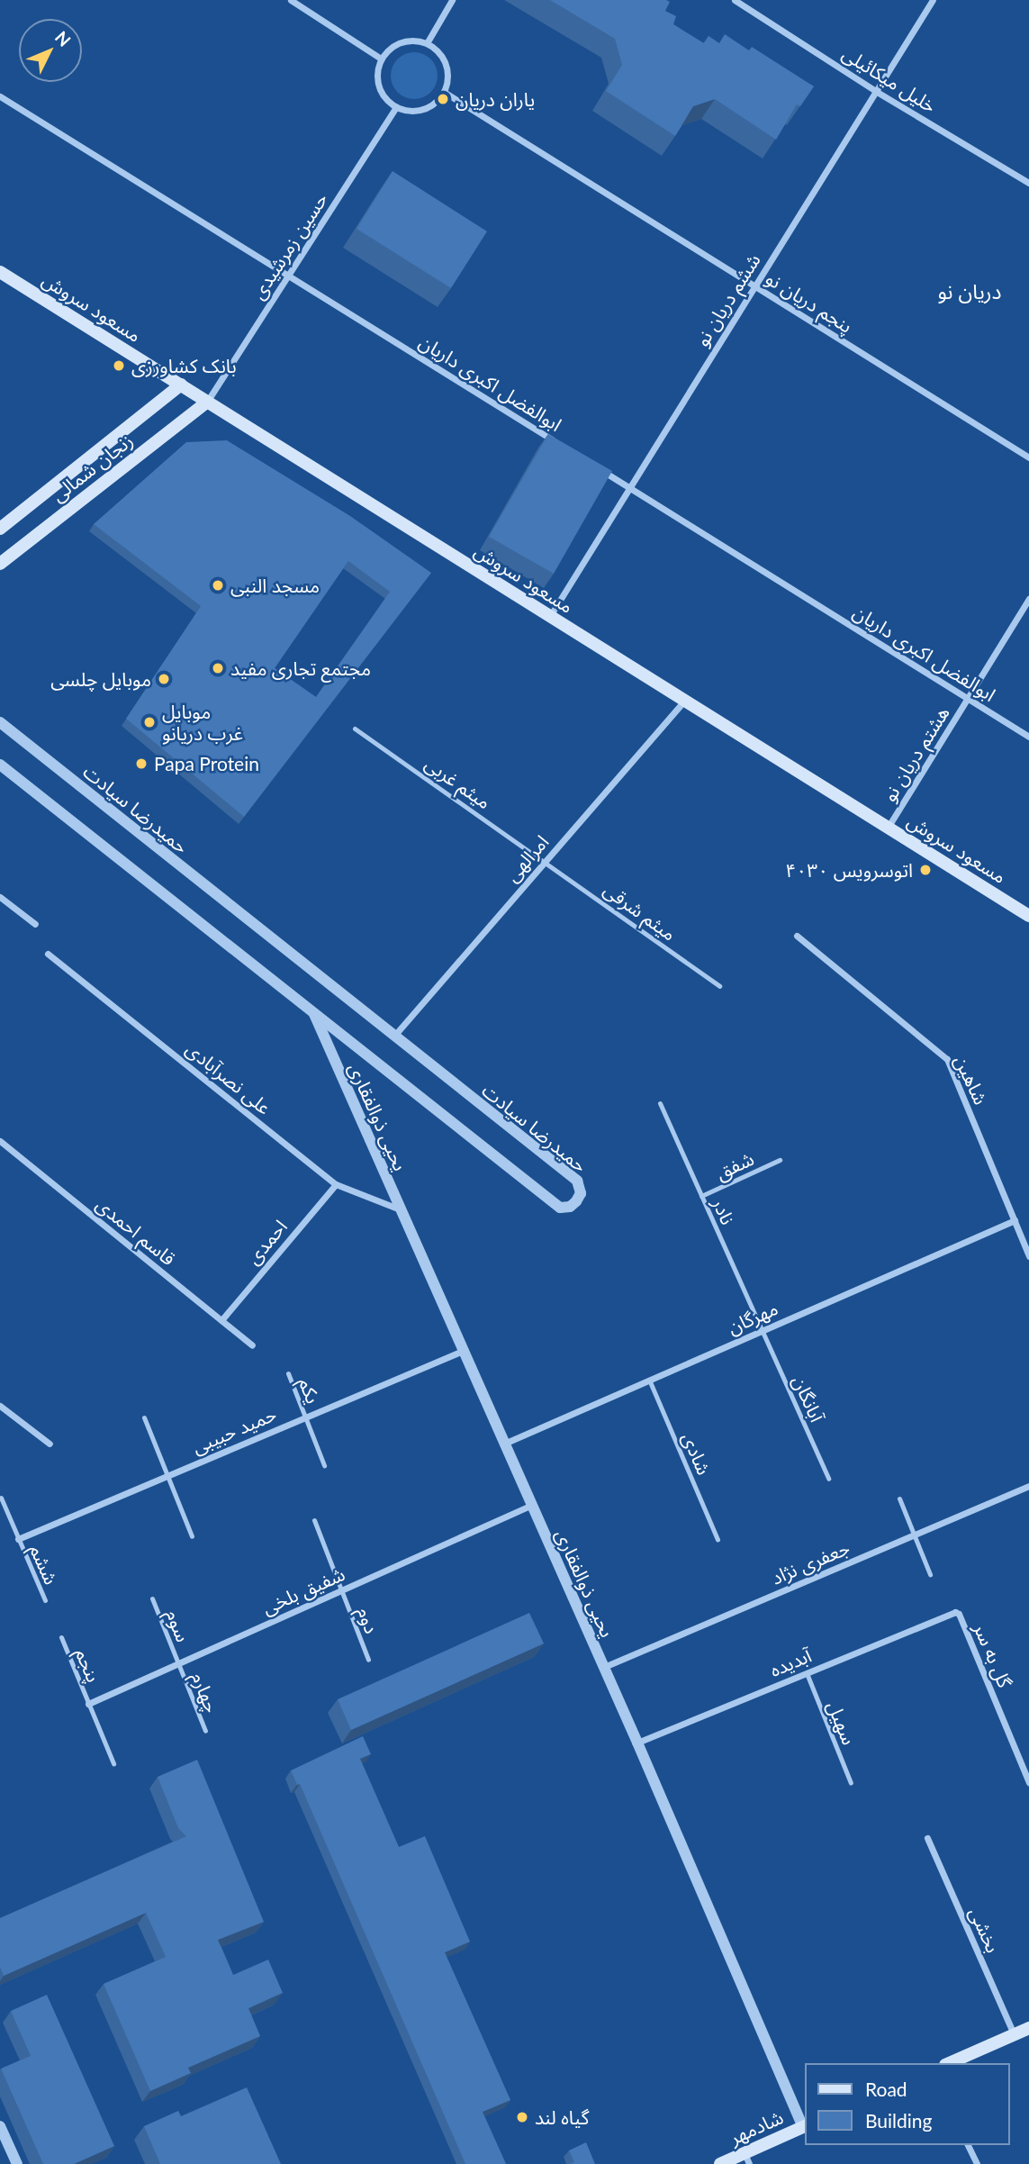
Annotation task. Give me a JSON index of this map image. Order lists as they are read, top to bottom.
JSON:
{
  "streets": {
    "main road": ["مسعود سروش", "زنجان شمالی", "شادمهر"],
    "street": [
      "خلیل میکائیلی",
      "حسین زمرشيدی",
      "ششم دریان‌ نو",
      "پنجم دریان‌ نو",
      "ابوالفضل اکبری داریان",
      "هشتم دریان‌ نو",
      "حمیدرضا سیادت",
      "امرالهی",
      "علی نصرآبادی",
      "شاهین",
      "یحیی ذوالفقاری",
      "قاسم احمدی",
      "احمدی",
      "مهرگان",
      "حمید حبیبی",
      "جعفری نژاد",
      "شفیق بلخی",
      "گل به سر",
      "آبدیده",
      "بخشی"
    ],
    "lane": [
      "میثم غربی",
      "میثم شرقی",
      "شفق",
      "نادر",
      "یکم",
      "آبانگان",
      "شادی",
      "ششم",
      "دوم",
      "سوم",
      "پنجم",
      "چهارم",
      "سهیل"
    ]
  },
  "crossings": [
    ["خلیل میکائیلی", "ششم دریان‌ نو"],
    ["حسین زمرشيدی", "پنجم دریان‌ نو"],
    ["حسین زمرشيدی", "مسعود سروش"],
    ["حسین زمرشيدی", "ابوالفضل اکبری داریان"],
    ["حسین زمرشيدی", "زنجان شمالی"],
    ["ششم دریان‌ نو", "پنجم دریان‌ نو"],
    ["ششم دریان‌ نو", "مسعود سروش"],
    ["ششم دریان‌ نو", "ابوالفضل اکبری داریان"],
    ["مسعود سروش", "زنجان شمالی"],
    ["مسعود سروش", "هشتم دریان‌ نو"],
    ["مسعود سروش", "امرالهی"],
    ["ابوالفضل اکبری داریان", "هشتم دریان‌ نو"],
    ["میثم غربی", "امرالهی"],
    ["میثم غربی", "میثم شرقی"],
    ["حمیدرضا سیادت", "امرالهی"],
    ["حمیدرضا سیادت", "یحیی ذوالفقاری"],
    ["امرالهی", "میثم شرقی"],
    ["علی نصرآبادی", "یحیی ذوالفقاری"],
    ["علی نصرآبادی", "احمدی"],
    ["شاهین", "مهرگان"],
    ["یحیی ذوالفقاری", "مهرگان"],
    ["یحیی ذوالفقاری", "حمید حبیبی"],
    ["یحیی ذوالفقاری", "جعفری نژاد"],
    ["یحیی ذوالفقاری", "شفیق بلخی"],
    ["یحیی ذوالفقاری", "آبدیده"],
    ["یحیی ذوالفقاری", "شادمهر"],
    ["شفق", "نادر"],
    ["نادر", "مهرگان"],
    ["نادر", "آبانگان"],
    ["قاسم احمدی", "احمدی"],
    ["مهرگان", "آبانگان"],
    ["مهرگان", "شادی"],
    ["یکم", "حمید حبیبی"],
    ["حمید حبیبی", "ششم"],
    ["شفیق بلخی", "دوم"],
    ["شفیق بلخی", "سوم"],
    ["شفیق بلخی", "پنجم"],
    ["شفیق بلخی", "چهارم"],
    ["سوم", "چهارم"],
    ["گل به سر", "آبدیده"],
    ["آبدیده", "سهیل"]
  ],
  "districts": ["دریان نو"],
  "places": [
    "یاران دریان",
    "بانک کشاورزی",
    "مسجد النبی",
    "مجتمع تجاری مفید",
    "موبایل چلسی",
    "موبایل غرب دریانو",
    "Papa Protein",
    "اتوسرویس ۴۰۳۰",
    "گیاه لند"
  ],
  "legend": ["Road", "Building"],
  "north": "top right"
}
